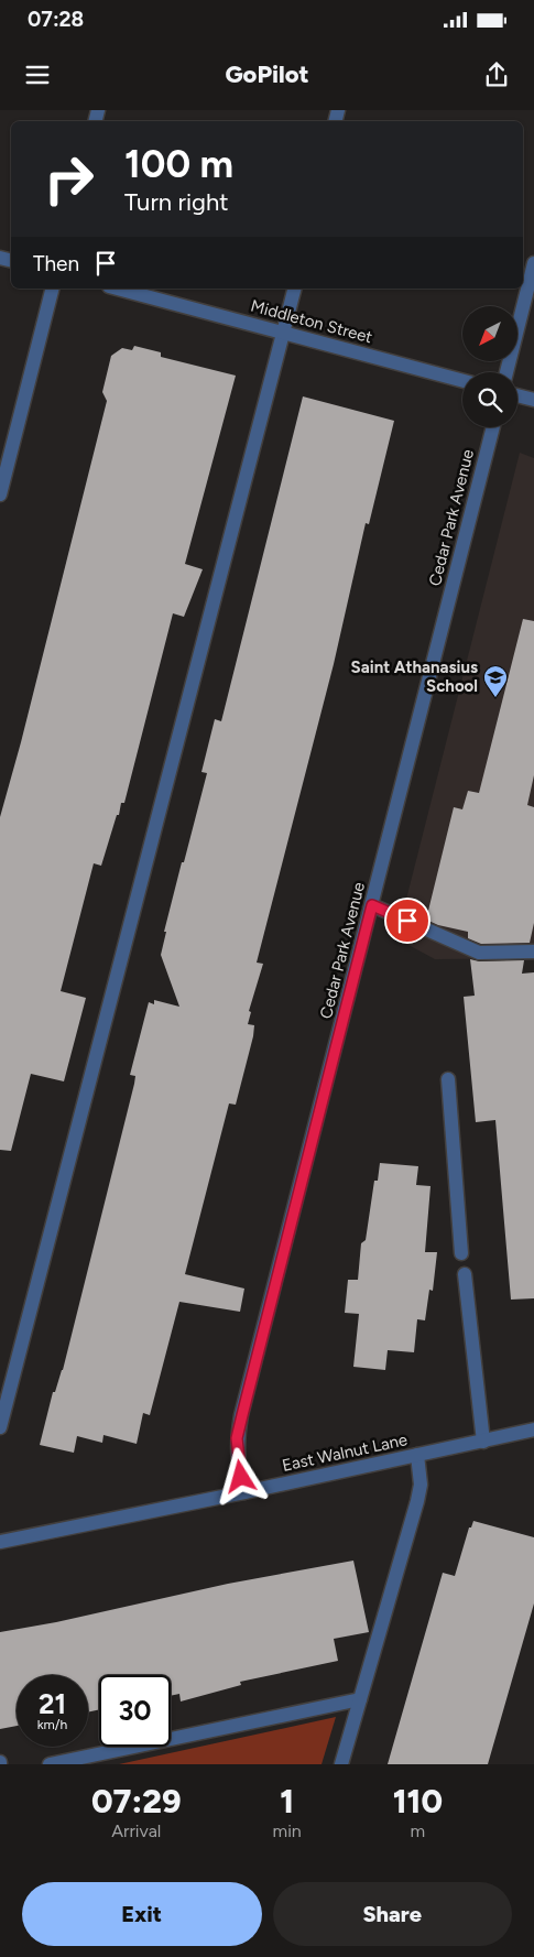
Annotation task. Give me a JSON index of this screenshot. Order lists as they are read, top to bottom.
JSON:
{
  "streets": {
    "street": ["Middleton Street", "Cedar Park Avenue", "East Walnut Lane"]
  },
  "crossings": [
    ["Cedar Park Avenue", "East Walnut Lane"]
  ],
  "places": {
    "school or university": ["Saint Athanasius School"]
  },
  "north": "bottom left",
  "page": {
    "status": "07:28",
    "header": "GoPilot",
    "turn": ["100 m", "Turn right"],
    "then": "Then",
    "speed": "21 km/h",
    "limit": "30",
    "eta": [
      "07:29",
      "Arrival",
      "1",
      "min",
      "110",
      "m"
    ],
    "buttons": ["Exit", "Share"]
  }
}
